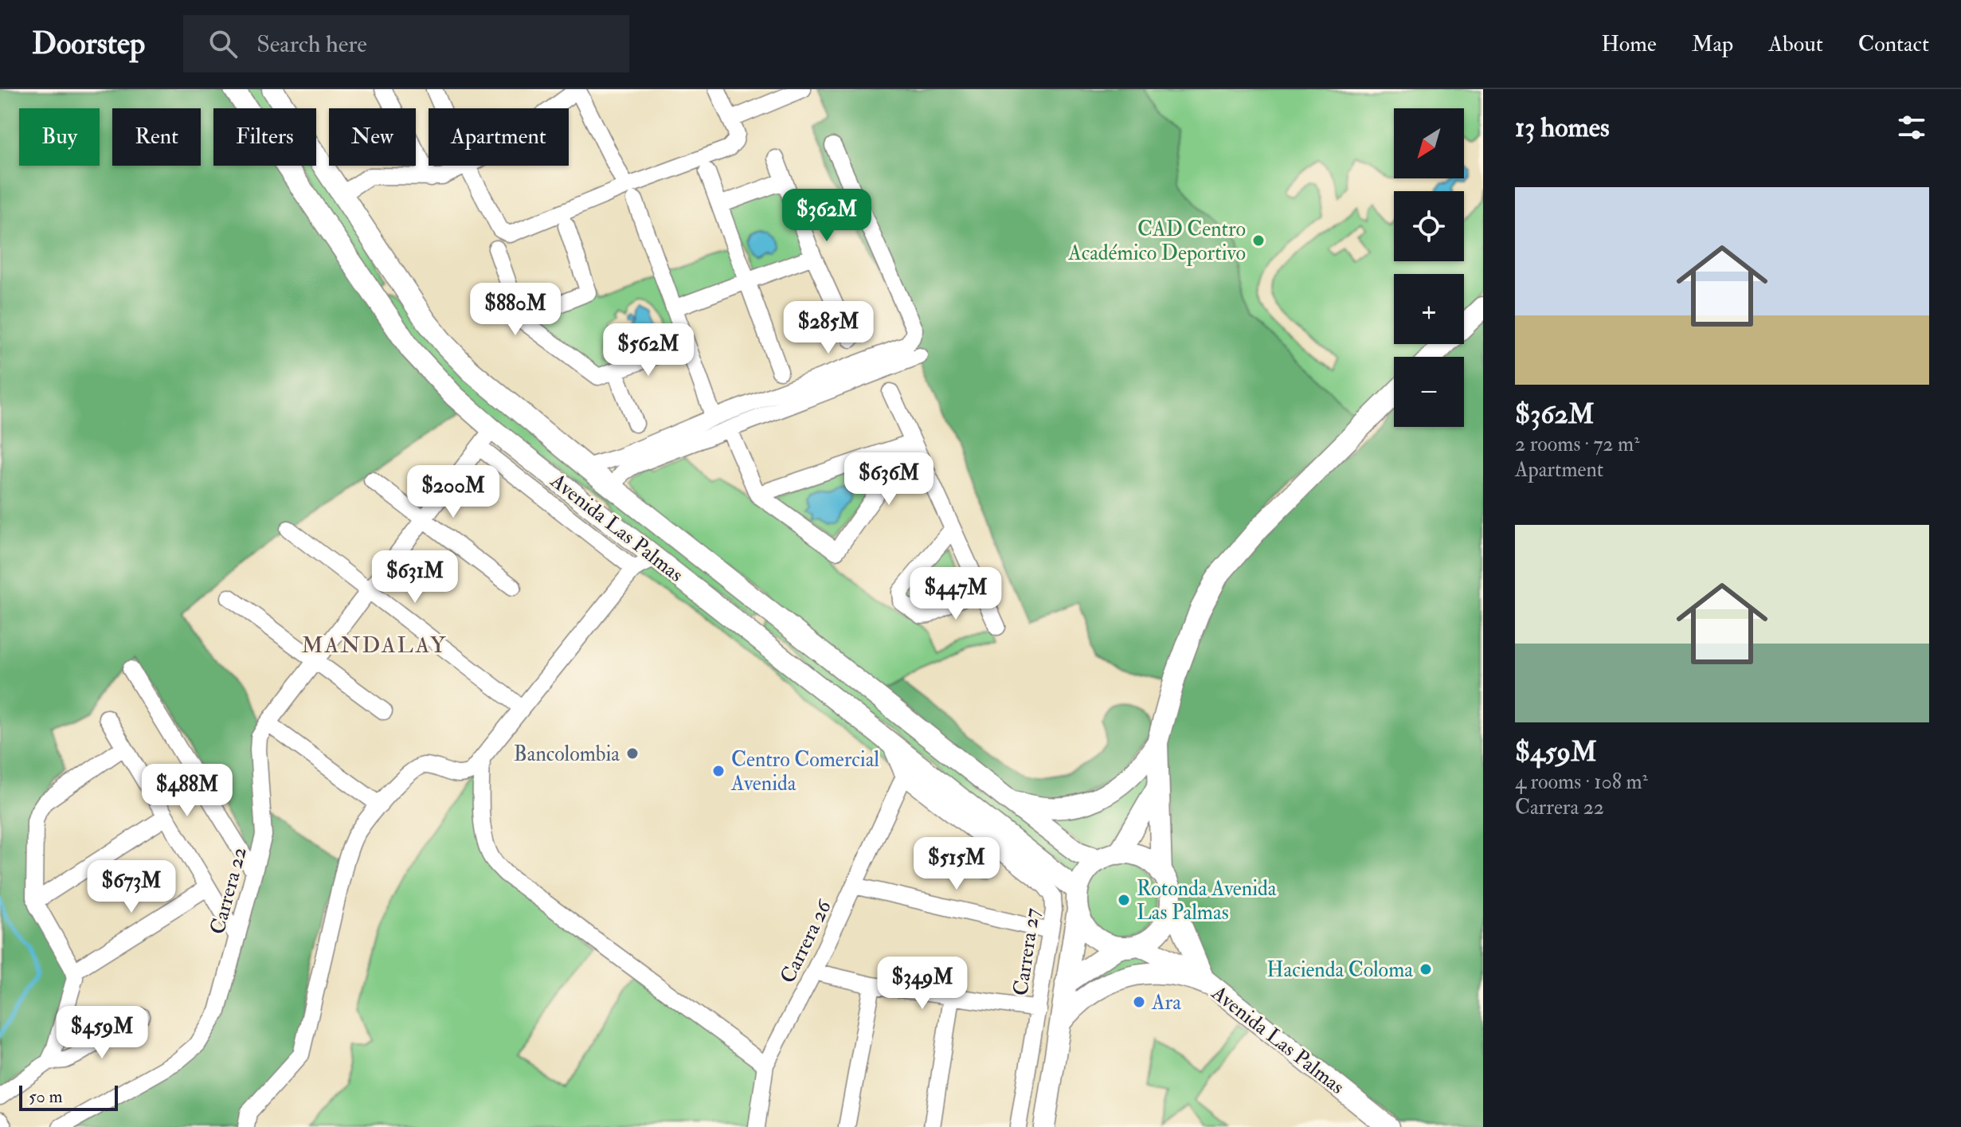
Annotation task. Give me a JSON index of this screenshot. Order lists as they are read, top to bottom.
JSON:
{
  "streets": {
    "main road": ["Avenida Las Palmas"],
    "street": ["Carrera 22", "Carrera 26", "Carrera 27"]
  },
  "crossings": [
    ["Avenida Las Palmas", "Carrera 22"],
    ["Avenida Las Palmas", "Carrera 26"],
    ["Avenida Las Palmas", "Carrera 27"],
    ["Carrera 26", "Carrera 27"]
  ],
  "districts": ["MANDALAY"],
  "places": [
    "CAD Centro Académico Deportivo",
    "Bancolombia",
    "Centro Comercial Avenida",
    "Rotonda Avenida Las Palmas",
    "Hacienda Coloma",
    "Ara"
  ],
  "scale_bar": "50 m",
  "north": "bottom left",
  "page": {
    "header": "Doorstep",
    "search": "Search here",
    "nav": [
      "Home",
      "Map",
      "About",
      "Contact"
    ],
    "heading": "13 homes",
    "map_buttons": ["+", "−"],
    "chip": [
      "Buy",
      "Rent",
      "Filters",
      "New",
      "Apartment"
    ],
    "list": [
      {
        "name": "$362M",
        "note": "2 rooms · 72 m² · Apartment"
      },
      {
        "name": "$459M",
        "note": "4 rooms · 108 m² · Carrera 22"
      }
    ],
    "price": [
      "$362M",
      "$880M",
      "$285M",
      "$562M",
      "$636M",
      "$200M",
      "$631M",
      "$447M",
      "$488M",
      "$515M",
      "$673M",
      "$349M",
      "$459M"
    ],
    "scale": "50 m"
  }
}
